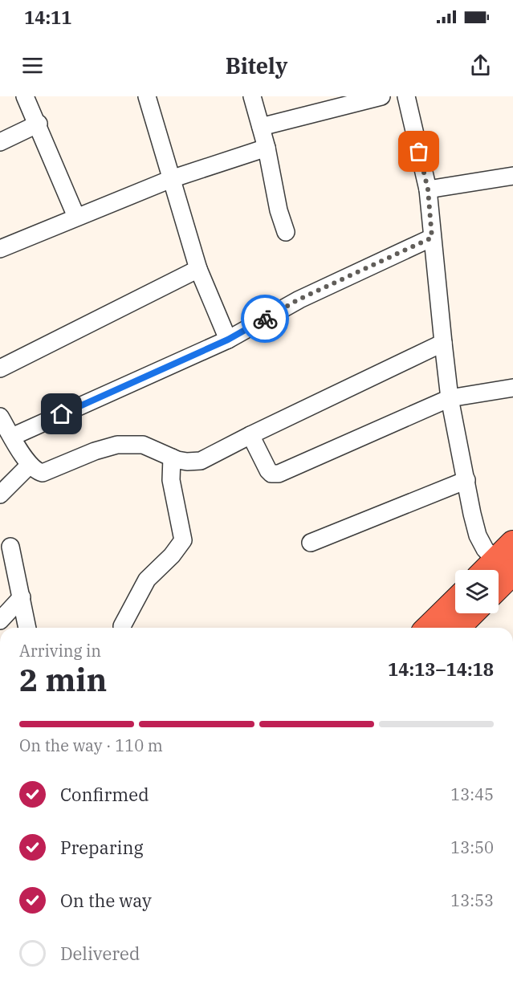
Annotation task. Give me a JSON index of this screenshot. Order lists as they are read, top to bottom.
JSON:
{
  "page": {
    "status": "14:11",
    "header": "Bitely",
    "heading": ["2 min", "Arriving in", "14:13–14:18"],
    "bar": "On the way · 110 m",
    "list": [
      ["Confirmed", "13:45"],
      ["Preparing", "13:50"],
      ["On the way", "13:53"],
      "Delivered"
    ]
  }
}
